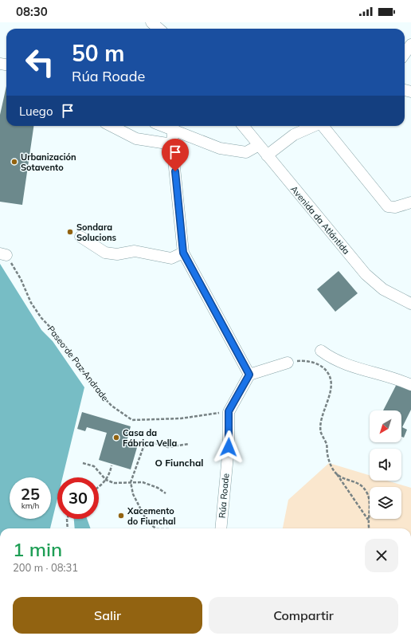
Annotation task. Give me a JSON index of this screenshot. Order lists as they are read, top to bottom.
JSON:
{
  "streets": {
    "street": ["Avenida da Atlántida", "Rúa Roade"],
    "path": ["Paseo de Paz Andrade"]
  },
  "crossings": [
    ["Paseo de Paz Andrade", "Rúa Roade"]
  ],
  "districts": ["O Fiunchal"],
  "places": [
    "Urbanización Sotavento",
    "Sondara Solucions",
    "Casa da Fábrica Vella",
    "Xacemento do Fiunchal"
  ],
  "north": "bottom left",
  "page": {
    "status": "08:30",
    "turn": ["50 m", "Rúa Roade"],
    "then": "Luego",
    "speed": "25 km/h",
    "limit": "30",
    "heading": ["1 min", "200 m · 08:31"],
    "buttons": ["Salir", "Compartir"]
  }
}
